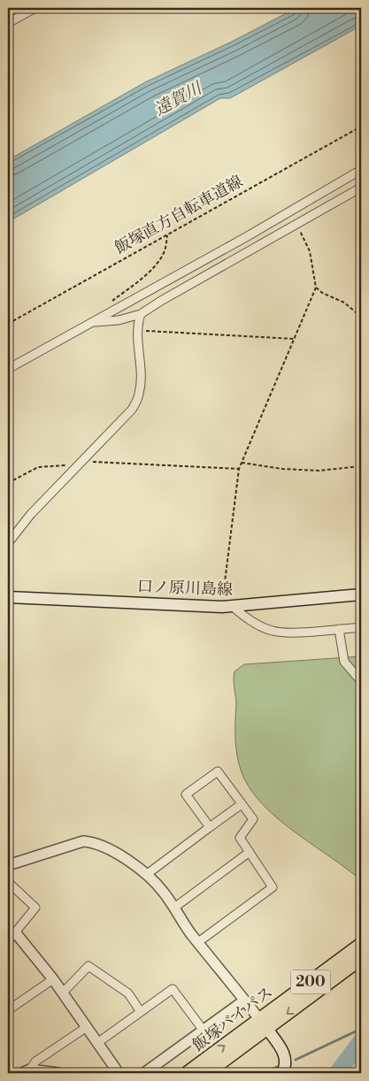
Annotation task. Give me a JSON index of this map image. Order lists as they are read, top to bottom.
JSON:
{
  "streets": {
    "highway": ["200", "飯塚バイパス"],
    "main road": ["口ノ原川島線"],
    "path": ["飯塚直方自転車道線"]
  },
  "crossings": [
    ["200", "飯塚バイパス"]
  ],
  "water": ["遠賀川"]
}
